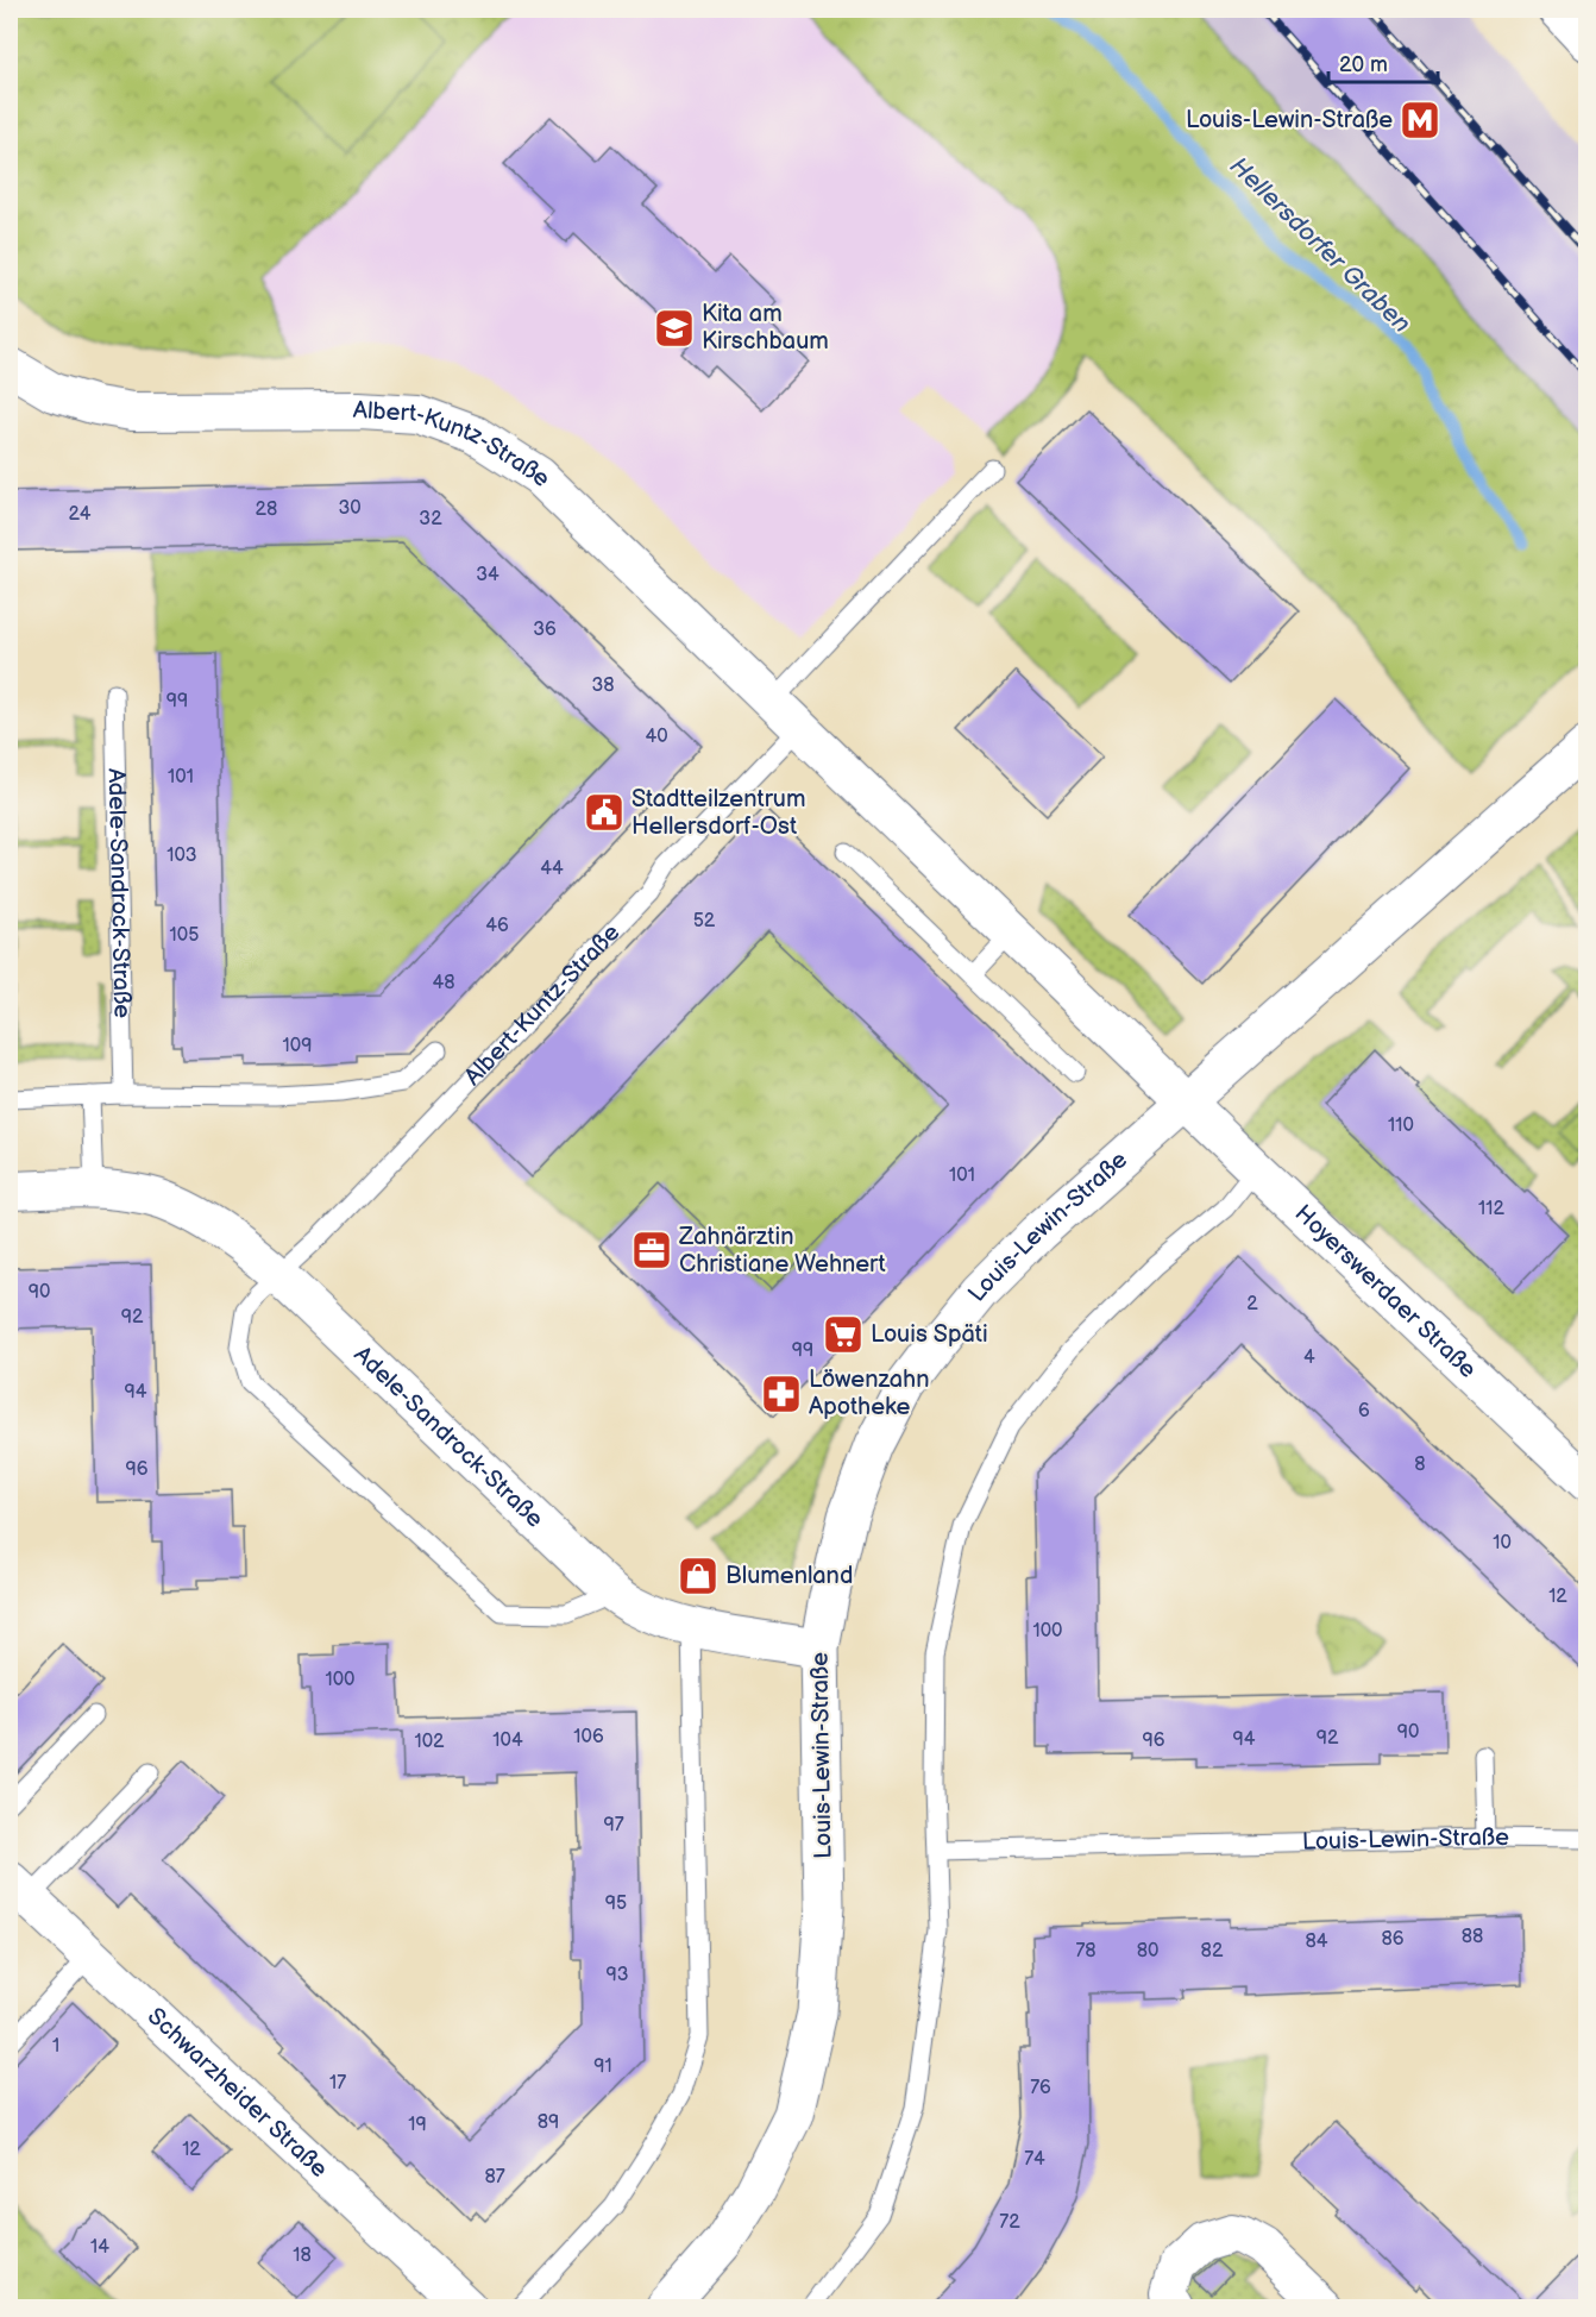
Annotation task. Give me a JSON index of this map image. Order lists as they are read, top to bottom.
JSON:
{
  "streets": {
    "street": [
      "Albert-Kuntz-Straße",
      "Adele-Sandrock-Straße",
      "Louis-Lewin-Straße",
      "Hoyerswerdaer Straße",
      "Schwarzheider Straße"
    ]
  },
  "crossings": [
    ["Albert-Kuntz-Straße", "Adele-Sandrock-Straße"],
    ["Albert-Kuntz-Straße", "Louis-Lewin-Straße"],
    ["Albert-Kuntz-Straße", "Hoyerswerdaer Straße"],
    ["Adele-Sandrock-Straße", "Louis-Lewin-Straße"],
    ["Louis-Lewin-Straße", "Hoyerswerdaer Straße"]
  ],
  "water": ["Hellersdorfer Graben"],
  "places": {
    "metro station": ["Louis-Lewin-Straße"],
    "school or university": ["Kita am Kirschbaum"],
    "public building": ["Stadtteilzentrum Hellersdorf-Ost"],
    "office": ["Zahnärztin Christiane Wehnert"],
    "supermarket": ["Louis Späti"],
    "pharmacy": ["Löwenzahn Apotheke"],
    "shop": ["Blumenland"]
  },
  "house_numbers": [
    "30",
    "28",
    "24",
    "32",
    "34",
    "36",
    "38",
    "99",
    "40",
    "101",
    "103",
    "44",
    "52",
    "46",
    "105",
    "48",
    "109",
    "110",
    "101",
    "112",
    "90",
    "2",
    "92",
    "99",
    "4",
    "94",
    "6",
    "8",
    "96",
    "10",
    "12",
    "100",
    "100",
    "90",
    "106",
    "92",
    "94",
    "104",
    "96",
    "102",
    "97",
    "95",
    "88",
    "86",
    "84",
    "78",
    "80",
    "82",
    "93",
    "1",
    "91",
    "17",
    "76",
    "89",
    "19",
    "12",
    "74",
    "87",
    "72",
    "14",
    "18"
  ],
  "scale_bar": "20 m"
}
